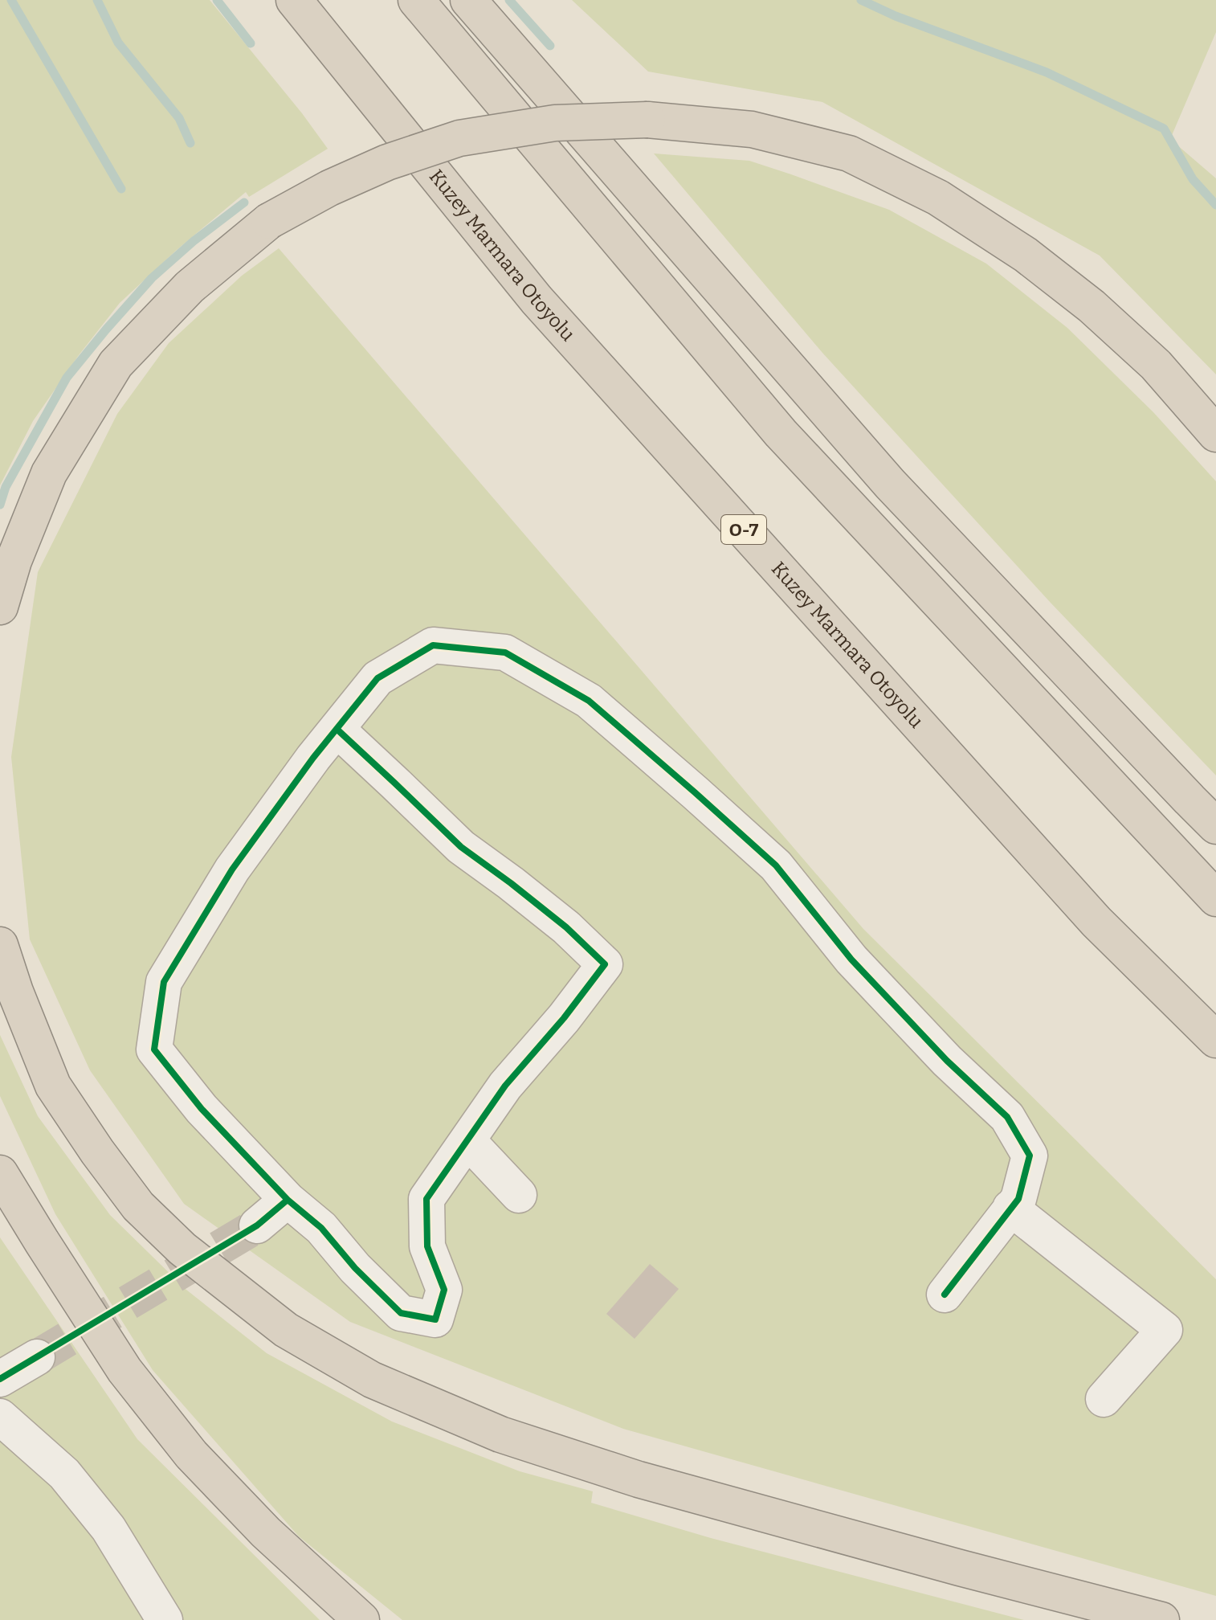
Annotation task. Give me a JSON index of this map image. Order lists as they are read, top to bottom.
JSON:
{
  "streets": {
    "highway": ["Kuzey Marmara Otoyolu", "O-7"]
  }
}
